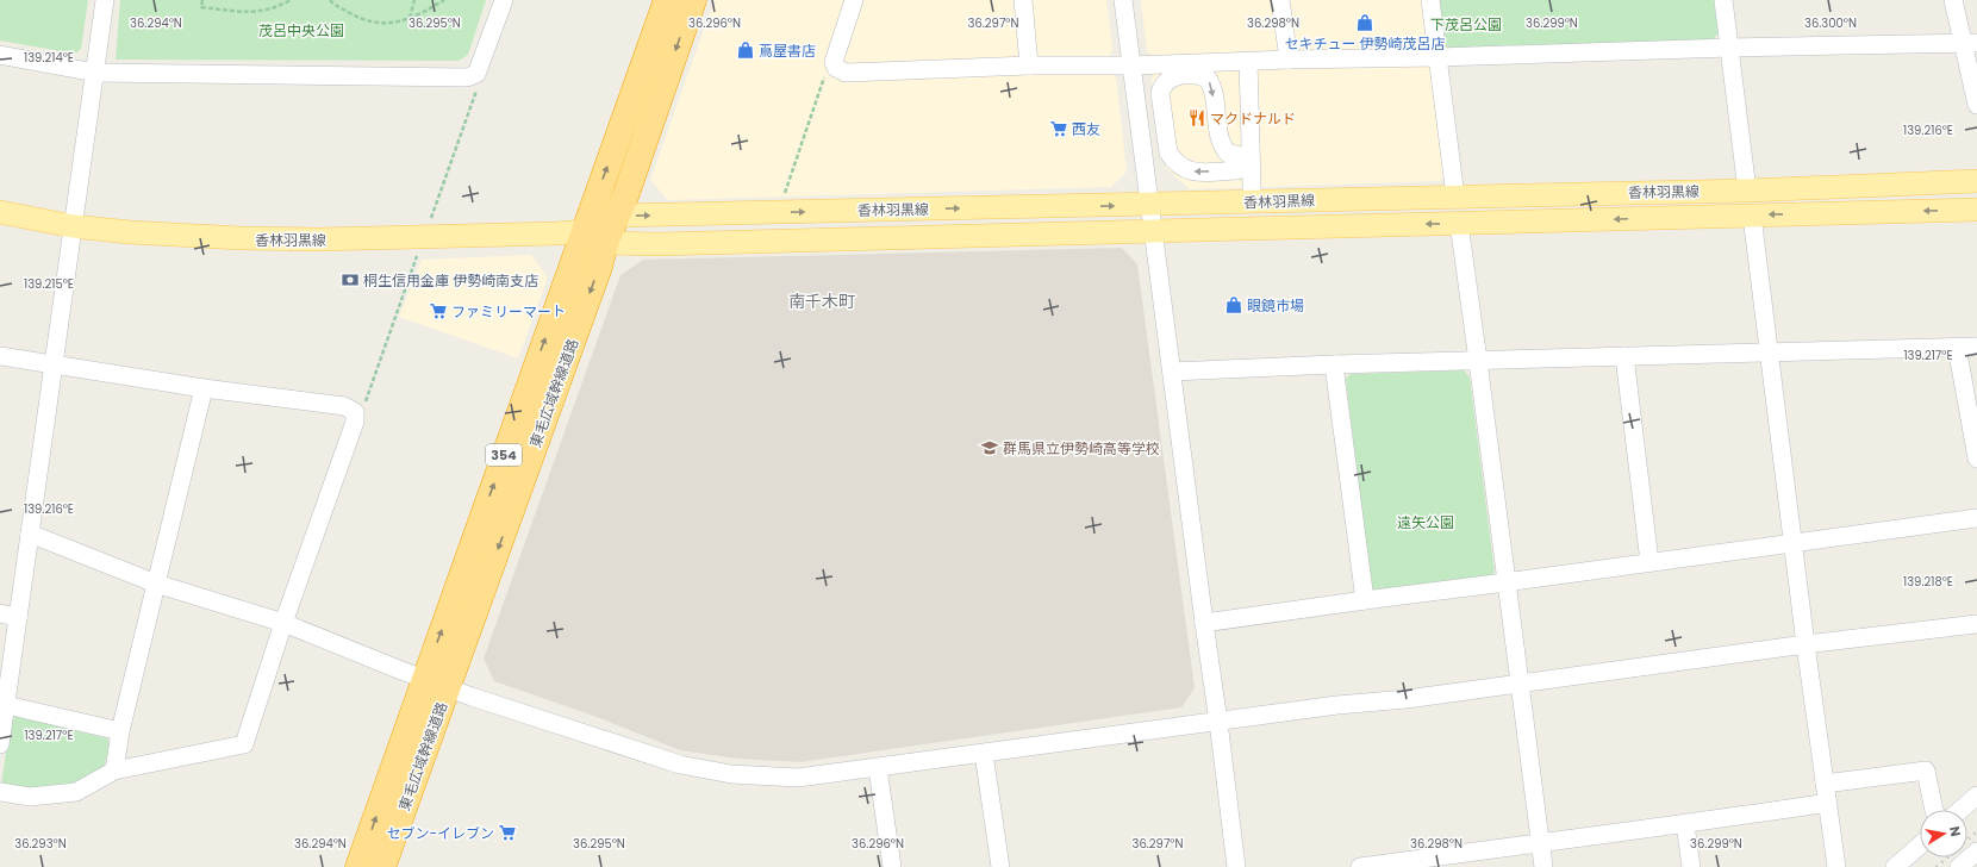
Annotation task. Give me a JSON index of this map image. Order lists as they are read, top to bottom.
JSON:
{
  "streets": {
    "highway": ["東毛広域幹線道路", "354"],
    "main road": ["香林羽黒線"]
  },
  "crossings": [
    ["香林羽黒線", "東毛広域幹線道路"]
  ],
  "districts": ["南千木町"],
  "parks": ["下茂呂公園", "茂呂中央公園", "遠矢公園"],
  "places": {
    "shop": ["セキチュー 伊勢崎茂呂店", "蔦屋書店", "眼鏡市場"],
    "restaurant": ["マクドナルド"],
    "supermarket": ["西友", "ファミリーマート", "セブン-イレブン"],
    "bank": ["桐生信用金庫 伊勢崎南支店"],
    "school or university": ["群馬県立伊勢崎高等学校"]
  },
  "north": "right",
  "coordinates": [
    "36.294°N",
    "36.295°N",
    "36.296°N",
    "36.297°N",
    "36.298°N",
    "36.299°N",
    "36.300°N",
    "139.214°E",
    "139.216°E",
    "139.215°E",
    "139.217°E",
    "139.218°E",
    "36.293°N"
  ]
}
